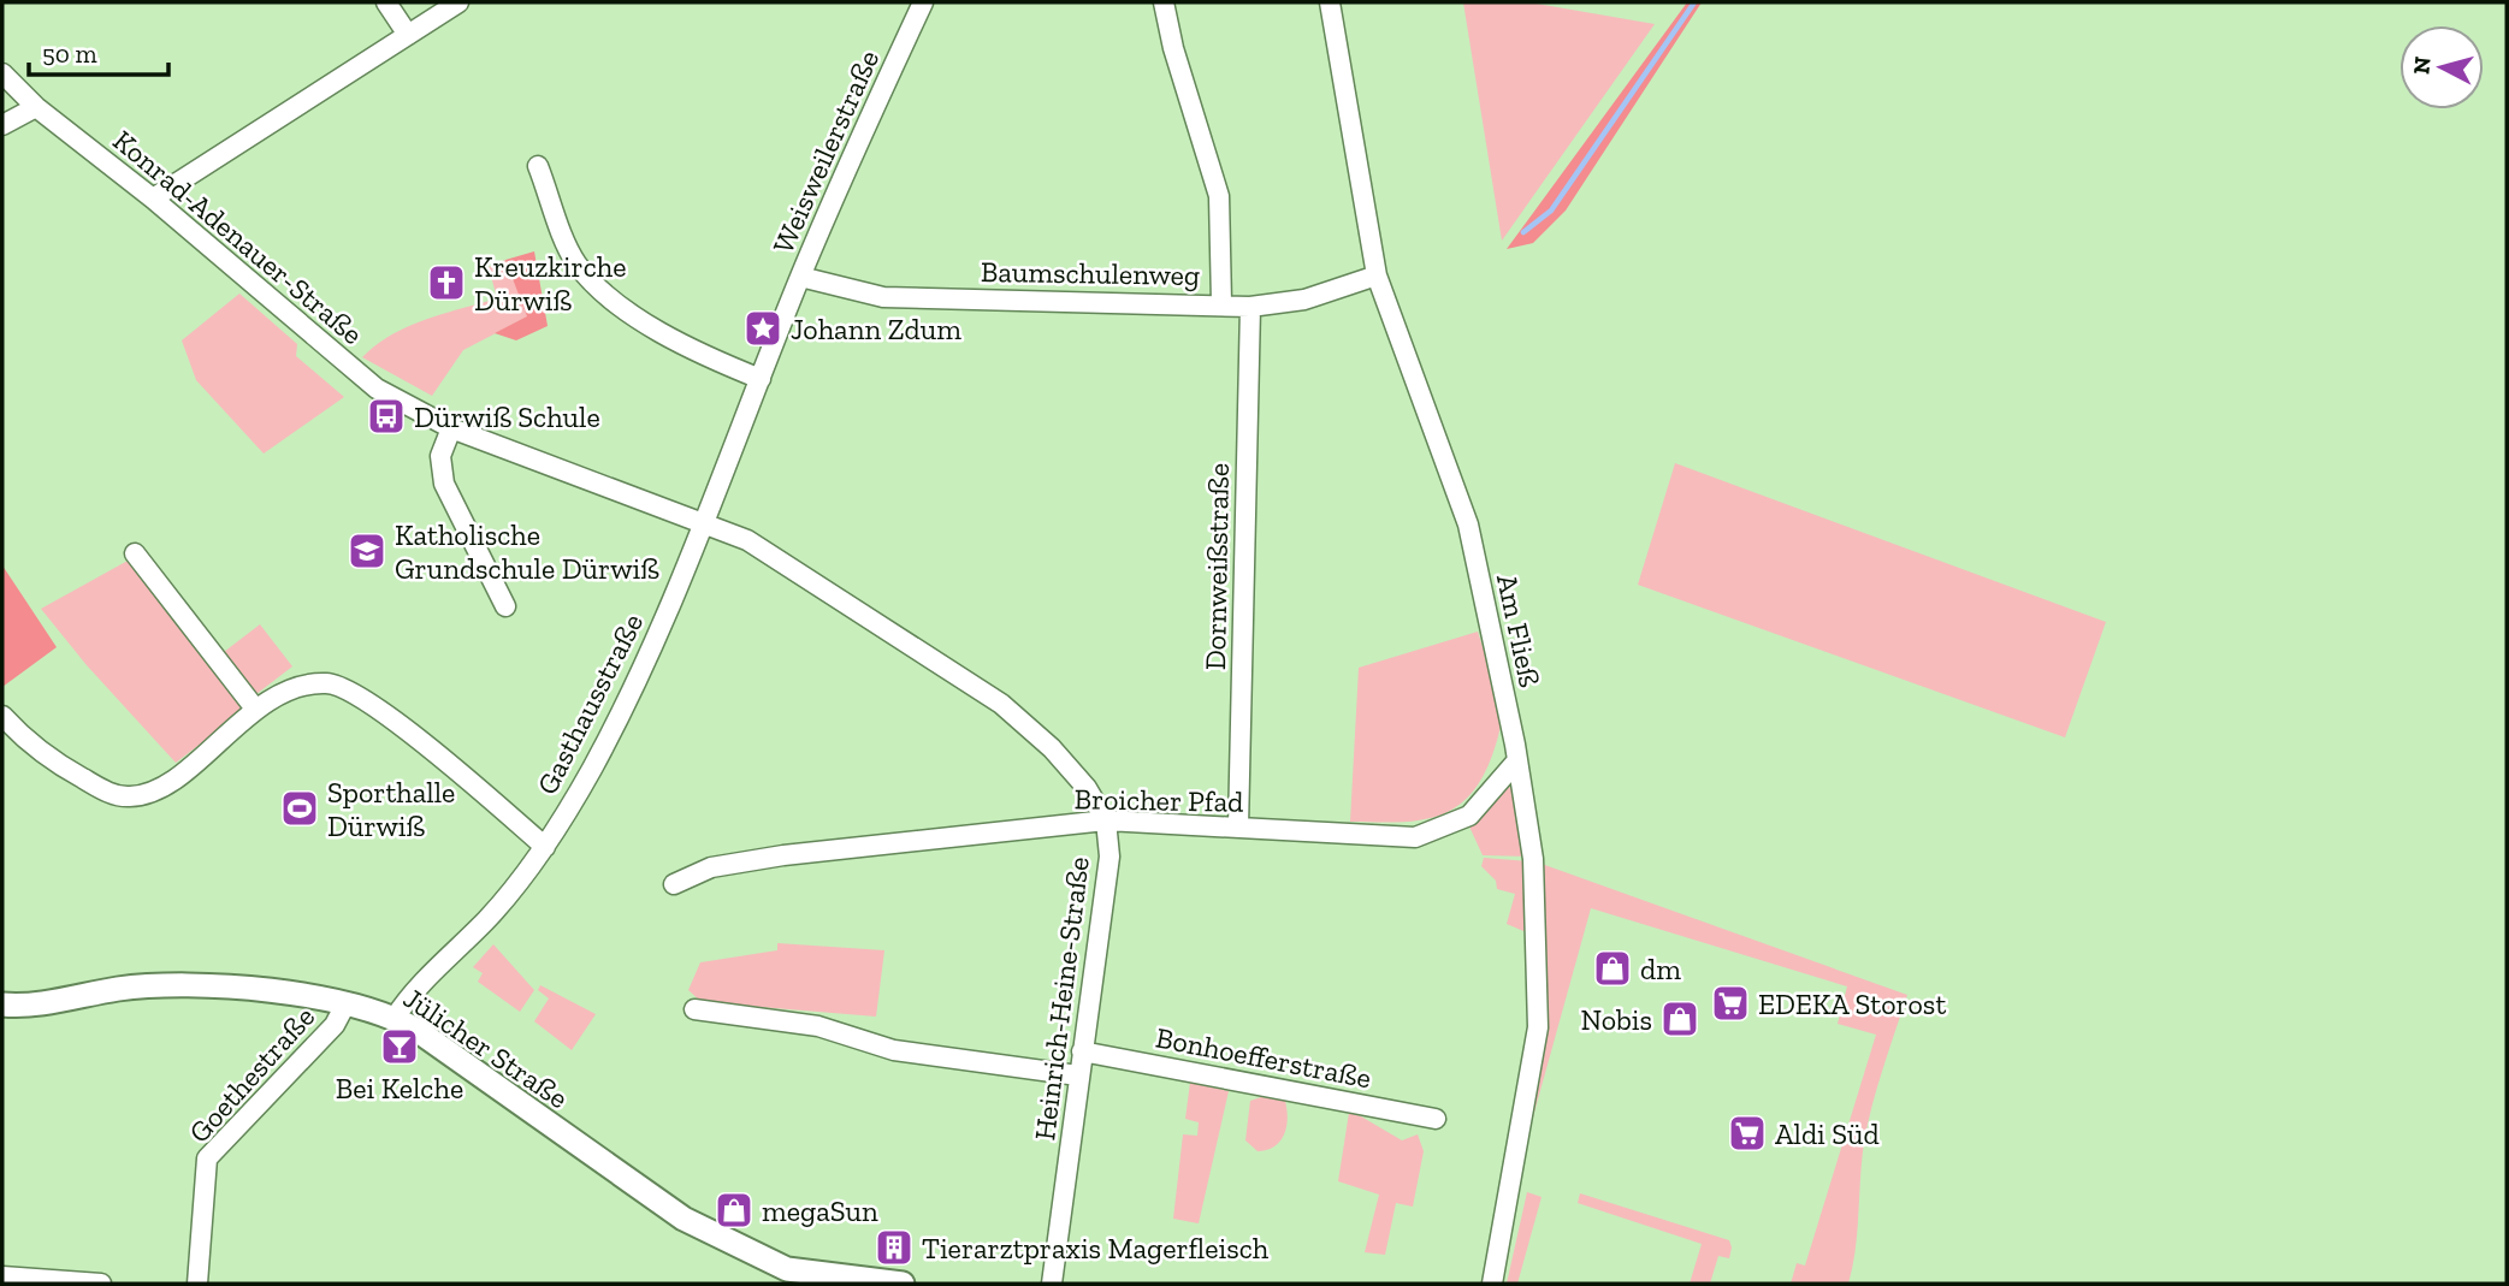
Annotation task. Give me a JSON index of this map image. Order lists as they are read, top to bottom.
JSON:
{
  "streets": {
    "street": [
      "Weisweilerstraße",
      "Konrad-Adenauer-Straße",
      "Baumschulenweg",
      "Dornweißstraße",
      "Am Fließ",
      "Gasthausstraße",
      "Broicher Pfad",
      "Heinrich-Heine-Straße",
      "Jülicher Straße",
      "Bonhoefferstraße",
      "Goethestraße"
    ]
  },
  "crossings": [
    ["Weisweilerstraße", "Baumschulenweg"],
    ["Weisweilerstraße", "Gasthausstraße"],
    ["Konrad-Adenauer-Straße", "Gasthausstraße"],
    ["Konrad-Adenauer-Straße", "Heinrich-Heine-Straße"],
    ["Baumschulenweg", "Dornweißstraße"],
    ["Baumschulenweg", "Am Fließ"],
    ["Baumschulenweg", "Gasthausstraße"],
    ["Dornweißstraße", "Broicher Pfad"],
    ["Am Fließ", "Broicher Pfad"],
    ["Gasthausstraße", "Heinrich-Heine-Straße"],
    ["Gasthausstraße", "Jülicher Straße"],
    ["Broicher Pfad", "Heinrich-Heine-Straße"],
    ["Heinrich-Heine-Straße", "Bonhoefferstraße"],
    ["Jülicher Straße", "Goethestraße"]
  ],
  "places": {
    "church": ["Kreuzkirche Dürwiß"],
    "place": ["Johann Zdum"],
    "bus stop": ["Dürwiß Schule"],
    "school or university": ["Katholische Grundschule Dürwiß"],
    "sports": ["Sporthalle Dürwiß"],
    "shop": ["dm", "Nobis", "megaSun"],
    "supermarket": ["EDEKA Storost", "Aldi Süd"],
    "bar": ["Bei Kelche"],
    "building": ["Tierarztpraxis Magerfleisch"]
  },
  "scale_bar": "50 m",
  "north": "left"
}
